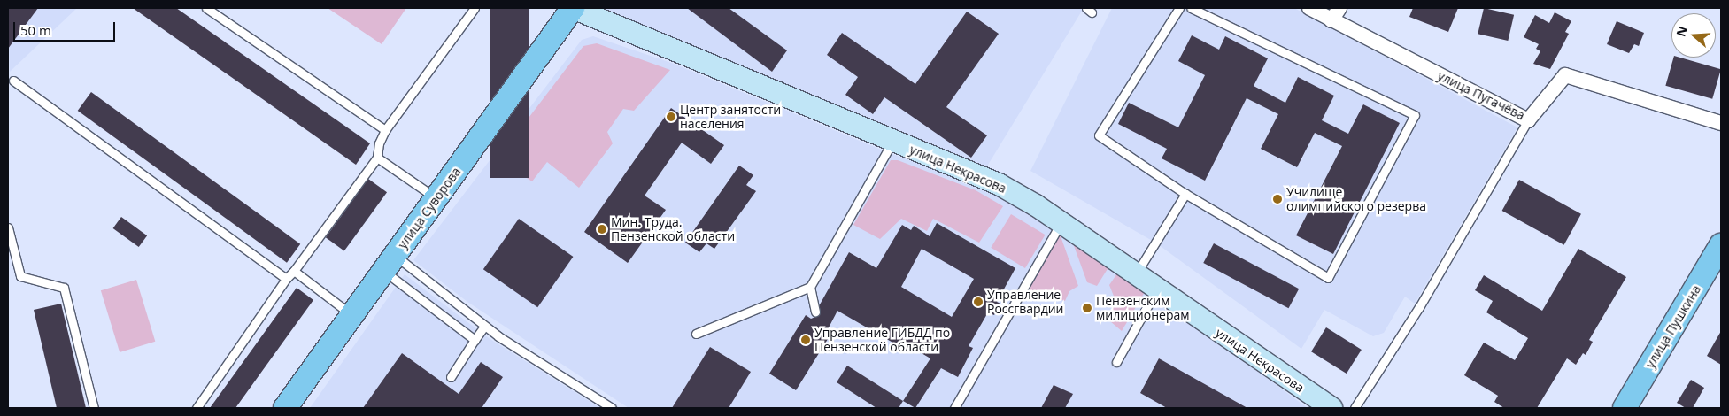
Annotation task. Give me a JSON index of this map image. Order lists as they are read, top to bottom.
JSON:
{
  "streets": {
    "main road": ["улица Некрасова", "улица Суворова", "улица Пушкина"],
    "street": ["улица Пугачёва"]
  },
  "crossings": [
    ["улица Некрасова", "улица Суворова"]
  ],
  "places": [
    "Центр занятости населения",
    "Училище олимпийского резерва",
    "Мин. Труда. Пензенской области",
    "Управление Россгвардии",
    "Пензенским милиционерам",
    "Управление ГИБДД по Пензенской области"
  ],
  "scale_bar": "50 m",
  "north": "left"
}
